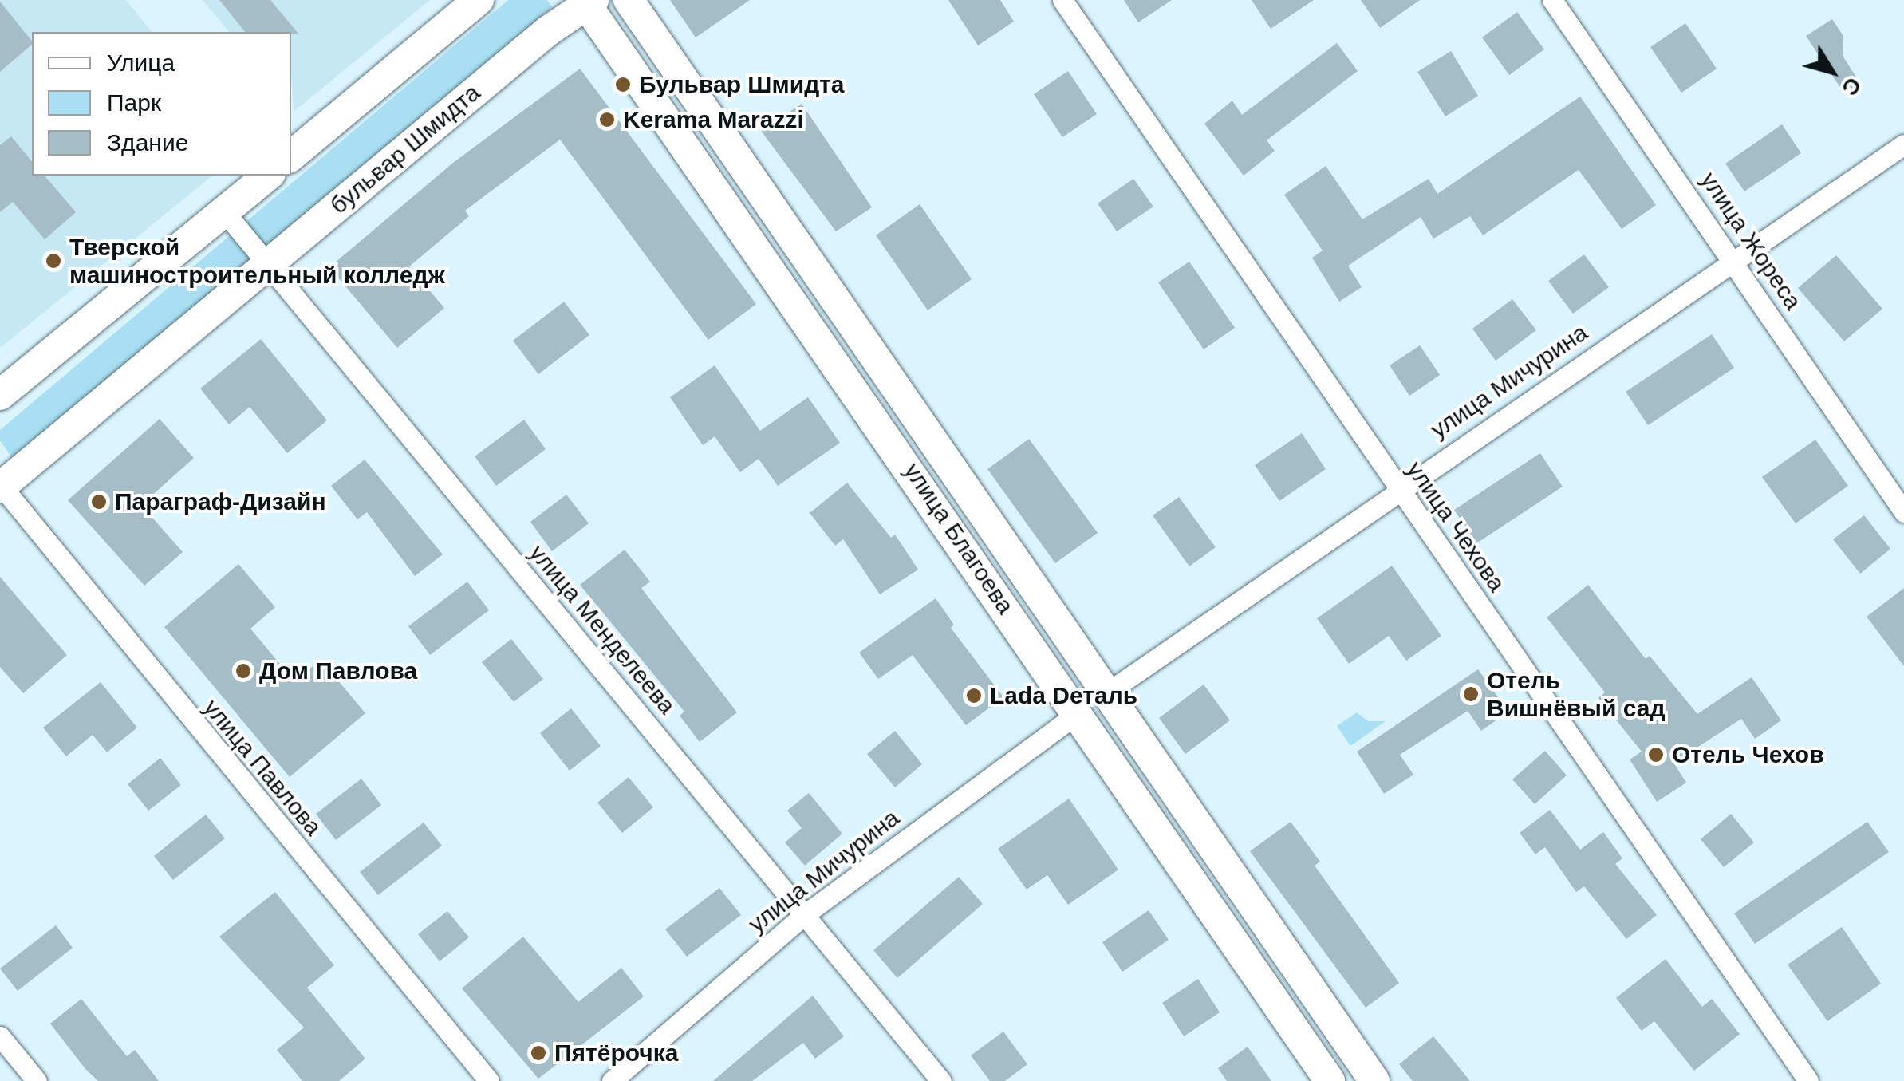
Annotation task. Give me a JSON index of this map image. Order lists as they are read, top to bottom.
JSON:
{
  "streets": {
    "main road": ["бульвар Шмидта", "улица Благоева"],
    "street": [
      "улица Жореса",
      "улица Мичурина",
      "улица Чехова",
      "улица Менделеева",
      "улица Павлова"
    ]
  },
  "crossings": [
    ["бульвар Шмидта", "улица Благоева"],
    ["бульвар Шмидта", "улица Менделеева"],
    ["бульвар Шмидта", "улица Павлова"],
    ["улица Жореса", "улица Мичурина"],
    ["улица Мичурина", "улица Чехова"],
    ["улица Мичурина", "улица Благоева"],
    ["улица Мичурина", "улица Менделеева"]
  ],
  "places": [
    "Бульвар Шмидта",
    "Kerama Marazzi",
    "Тверской машиностроительный колледж",
    "Параграф-Дизайн",
    "Дом Павлова",
    "Отель Вишнёвый сад",
    "Lada Dеталь",
    "Отель Чехов",
    "Пятёрочка"
  ],
  "legend": ["Улица", "Парк", "Здание"],
  "north": "bottom right"
}
